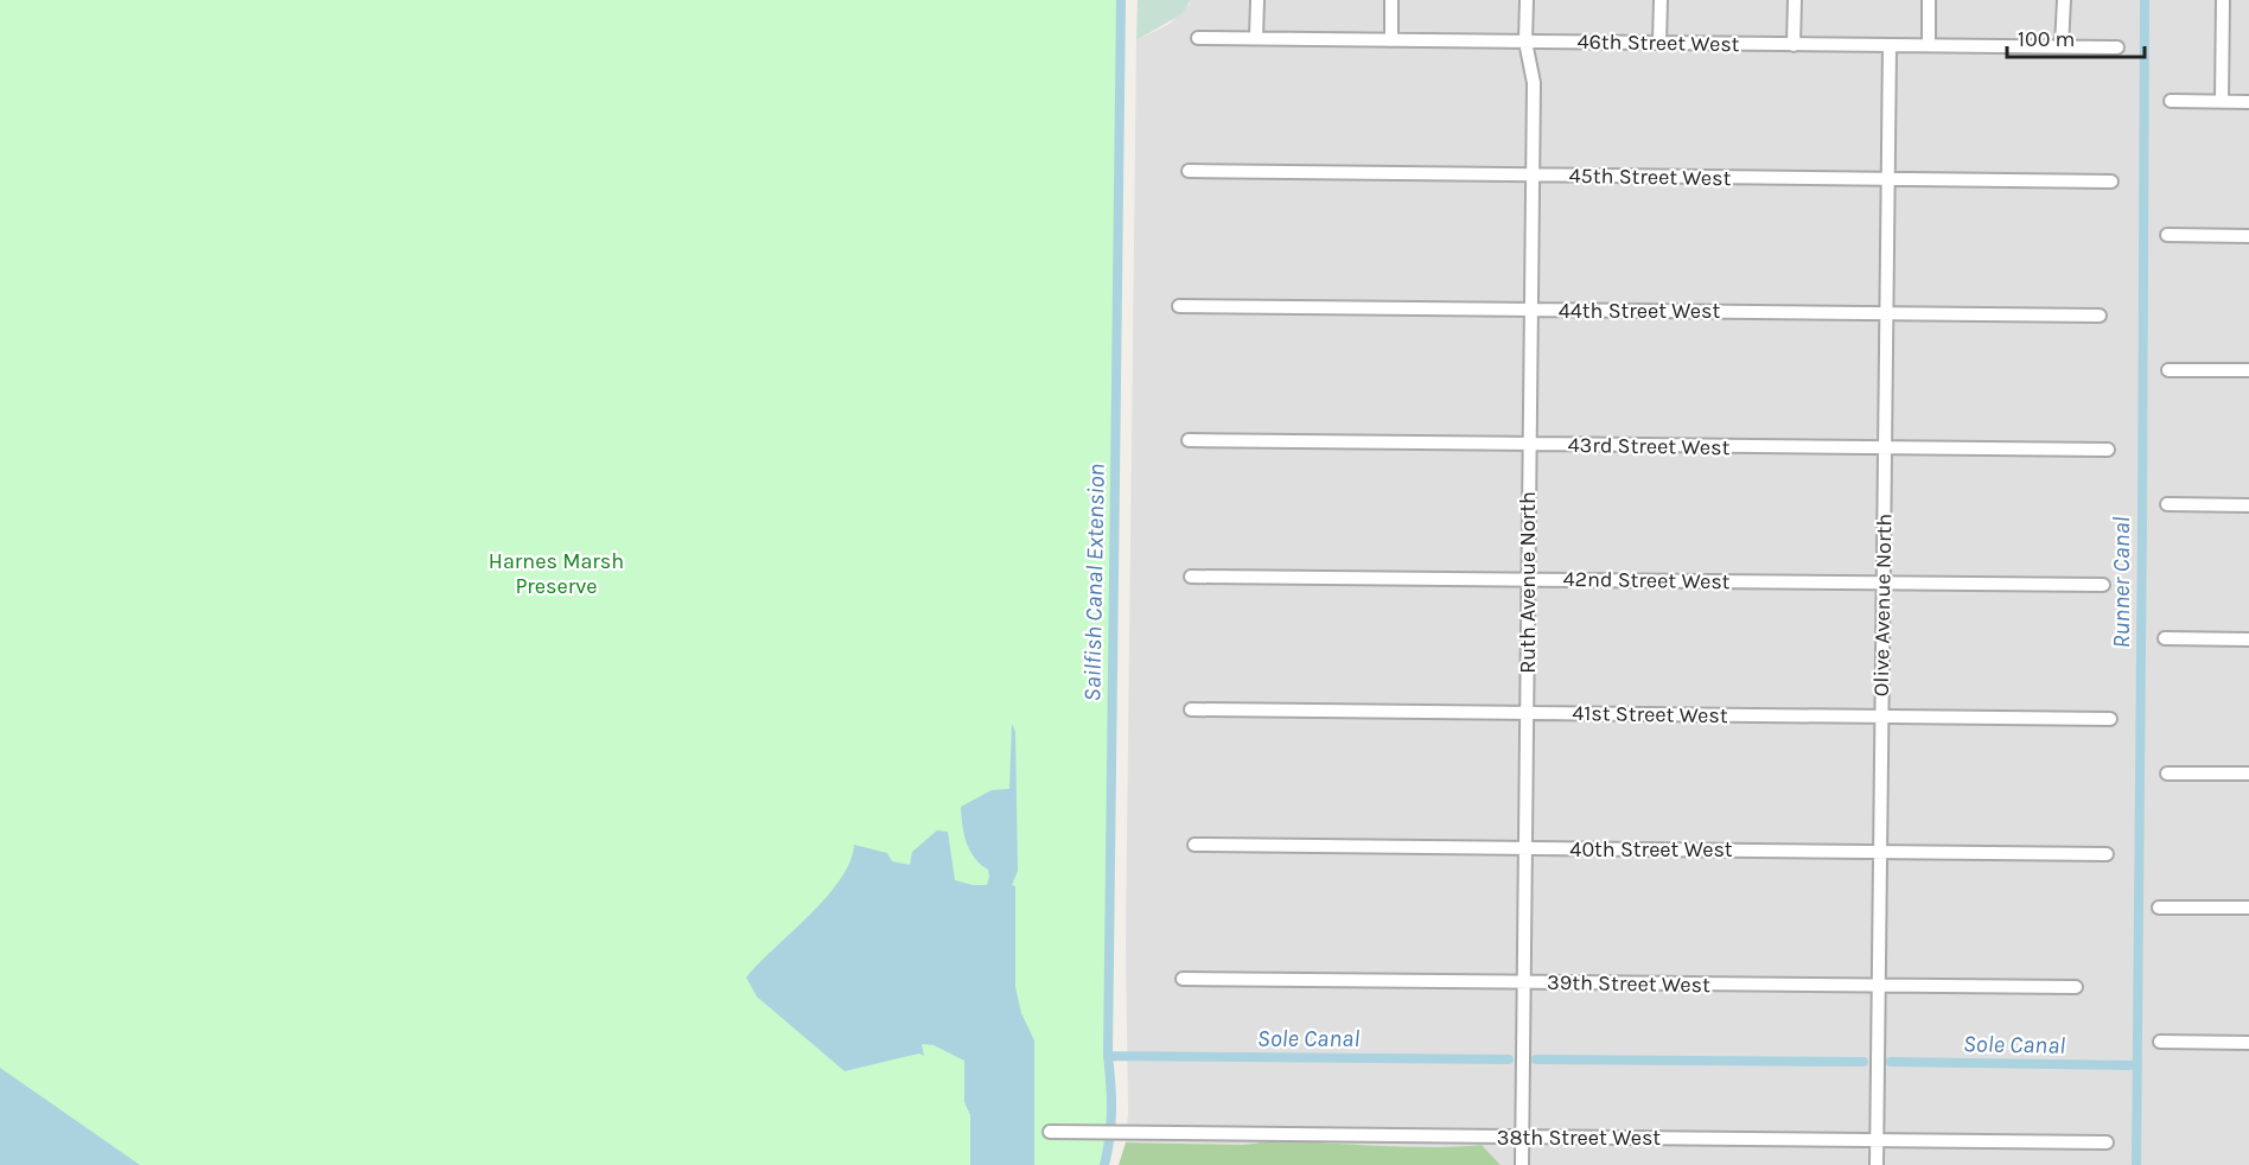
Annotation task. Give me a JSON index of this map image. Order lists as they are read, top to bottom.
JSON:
{
  "streets": {
    "street": [
      "46th Street West",
      "45th Street West",
      "44th Street West",
      "43rd Street West",
      "42nd Street West",
      "Ruth Avenue North",
      "Olive Avenue North",
      "41st Street West",
      "40th Street West",
      "39th Street West",
      "38th Street West"
    ]
  },
  "crossings": [
    ["46th Street West", "Ruth Avenue North"],
    ["46th Street West", "Olive Avenue North"],
    ["45th Street West", "Ruth Avenue North"],
    ["45th Street West", "Olive Avenue North"],
    ["44th Street West", "Ruth Avenue North"],
    ["44th Street West", "Olive Avenue North"],
    ["43rd Street West", "Ruth Avenue North"],
    ["43rd Street West", "Olive Avenue North"],
    ["42nd Street West", "Ruth Avenue North"],
    ["42nd Street West", "Olive Avenue North"],
    ["Ruth Avenue North", "41st Street West"],
    ["Ruth Avenue North", "40th Street West"],
    ["Ruth Avenue North", "39th Street West"],
    ["Ruth Avenue North", "38th Street West"],
    ["Olive Avenue North", "41st Street West"],
    ["Olive Avenue North", "40th Street West"],
    ["Olive Avenue North", "39th Street West"],
    ["Olive Avenue North", "38th Street West"]
  ],
  "water": ["Sailfish Canal Extension", "Runner Canal", "Sole Canal"],
  "parks": ["Harnes Marsh Preserve"],
  "scale_bar": "100 m"
}
